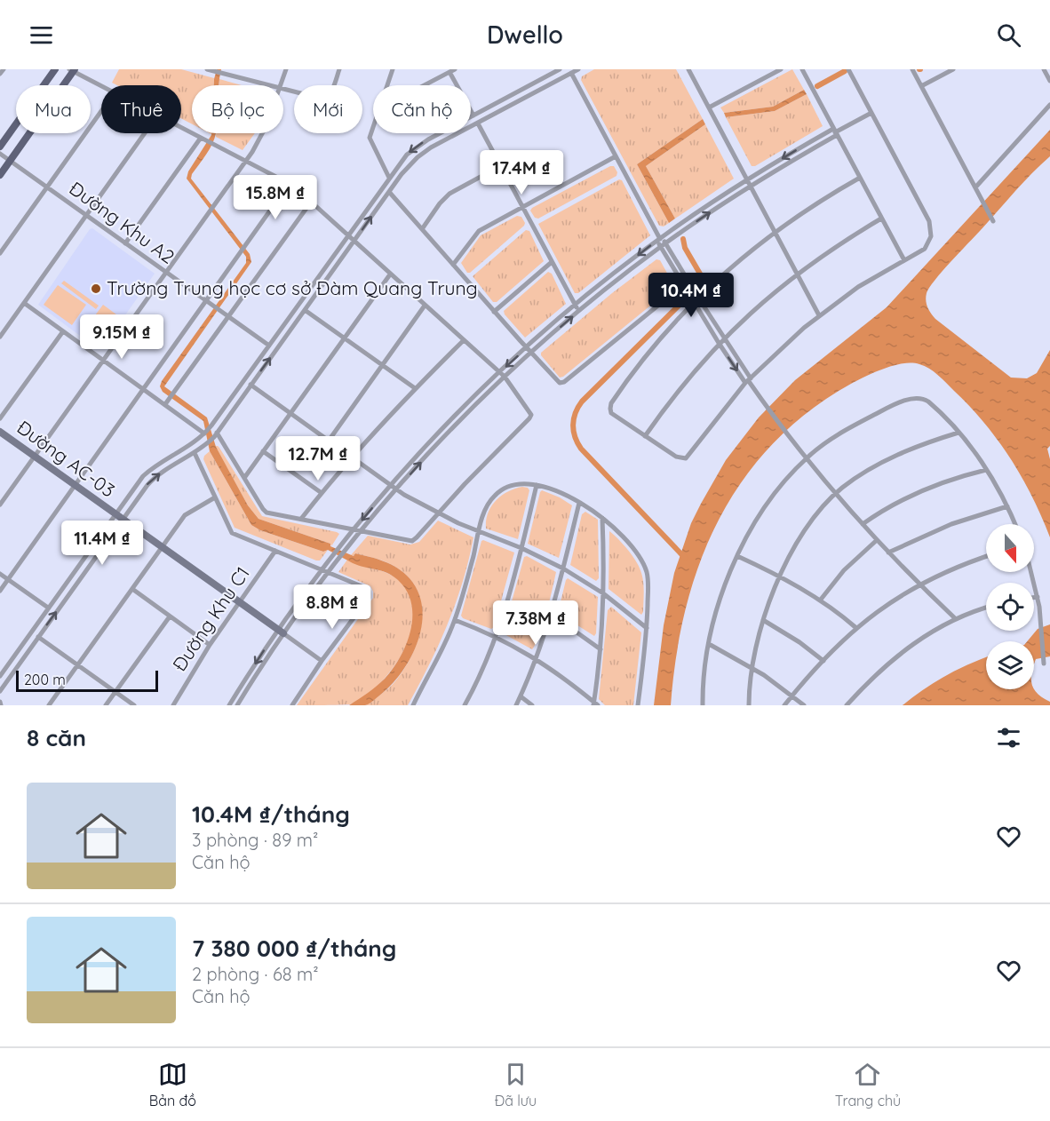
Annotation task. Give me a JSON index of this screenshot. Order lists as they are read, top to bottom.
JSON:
{
  "streets": {
    "street": ["Đường Khu A2", "Đường AC-03", "Đường Khu C1"]
  },
  "crossings": [
    ["Đường AC-03", "Đường Khu C1"]
  ],
  "places": ["Trường Trung học cơ sở Đàm Quang Trung"],
  "scale_bar": "200 m",
  "north": "bottom",
  "page": {
    "header": "Dwello",
    "chip": [
      "Mua",
      "Thuê",
      "Bộ lọc",
      "Mới",
      "Căn hộ"
    ],
    "price": [
      "17.4M ₫",
      "15.8M ₫",
      "10.4M ₫",
      "9.15M ₫",
      "12.7M ₫",
      "11.4M ₫",
      "8.8M ₫",
      "7.38M ₫"
    ],
    "scale": "200 m",
    "heading": "8 căn",
    "list": [
      {
        "name": "10.4M ₫/tháng",
        "note": "3 phòng · 89 m² · Căn hộ"
      },
      {
        "name": "7 380 000 ₫/tháng",
        "note": "2 phòng · 68 m² · Căn hộ"
      }
    ],
    "tabs": ["Bản đồ", "Đã lưu", "Trang chủ"]
  }
}
